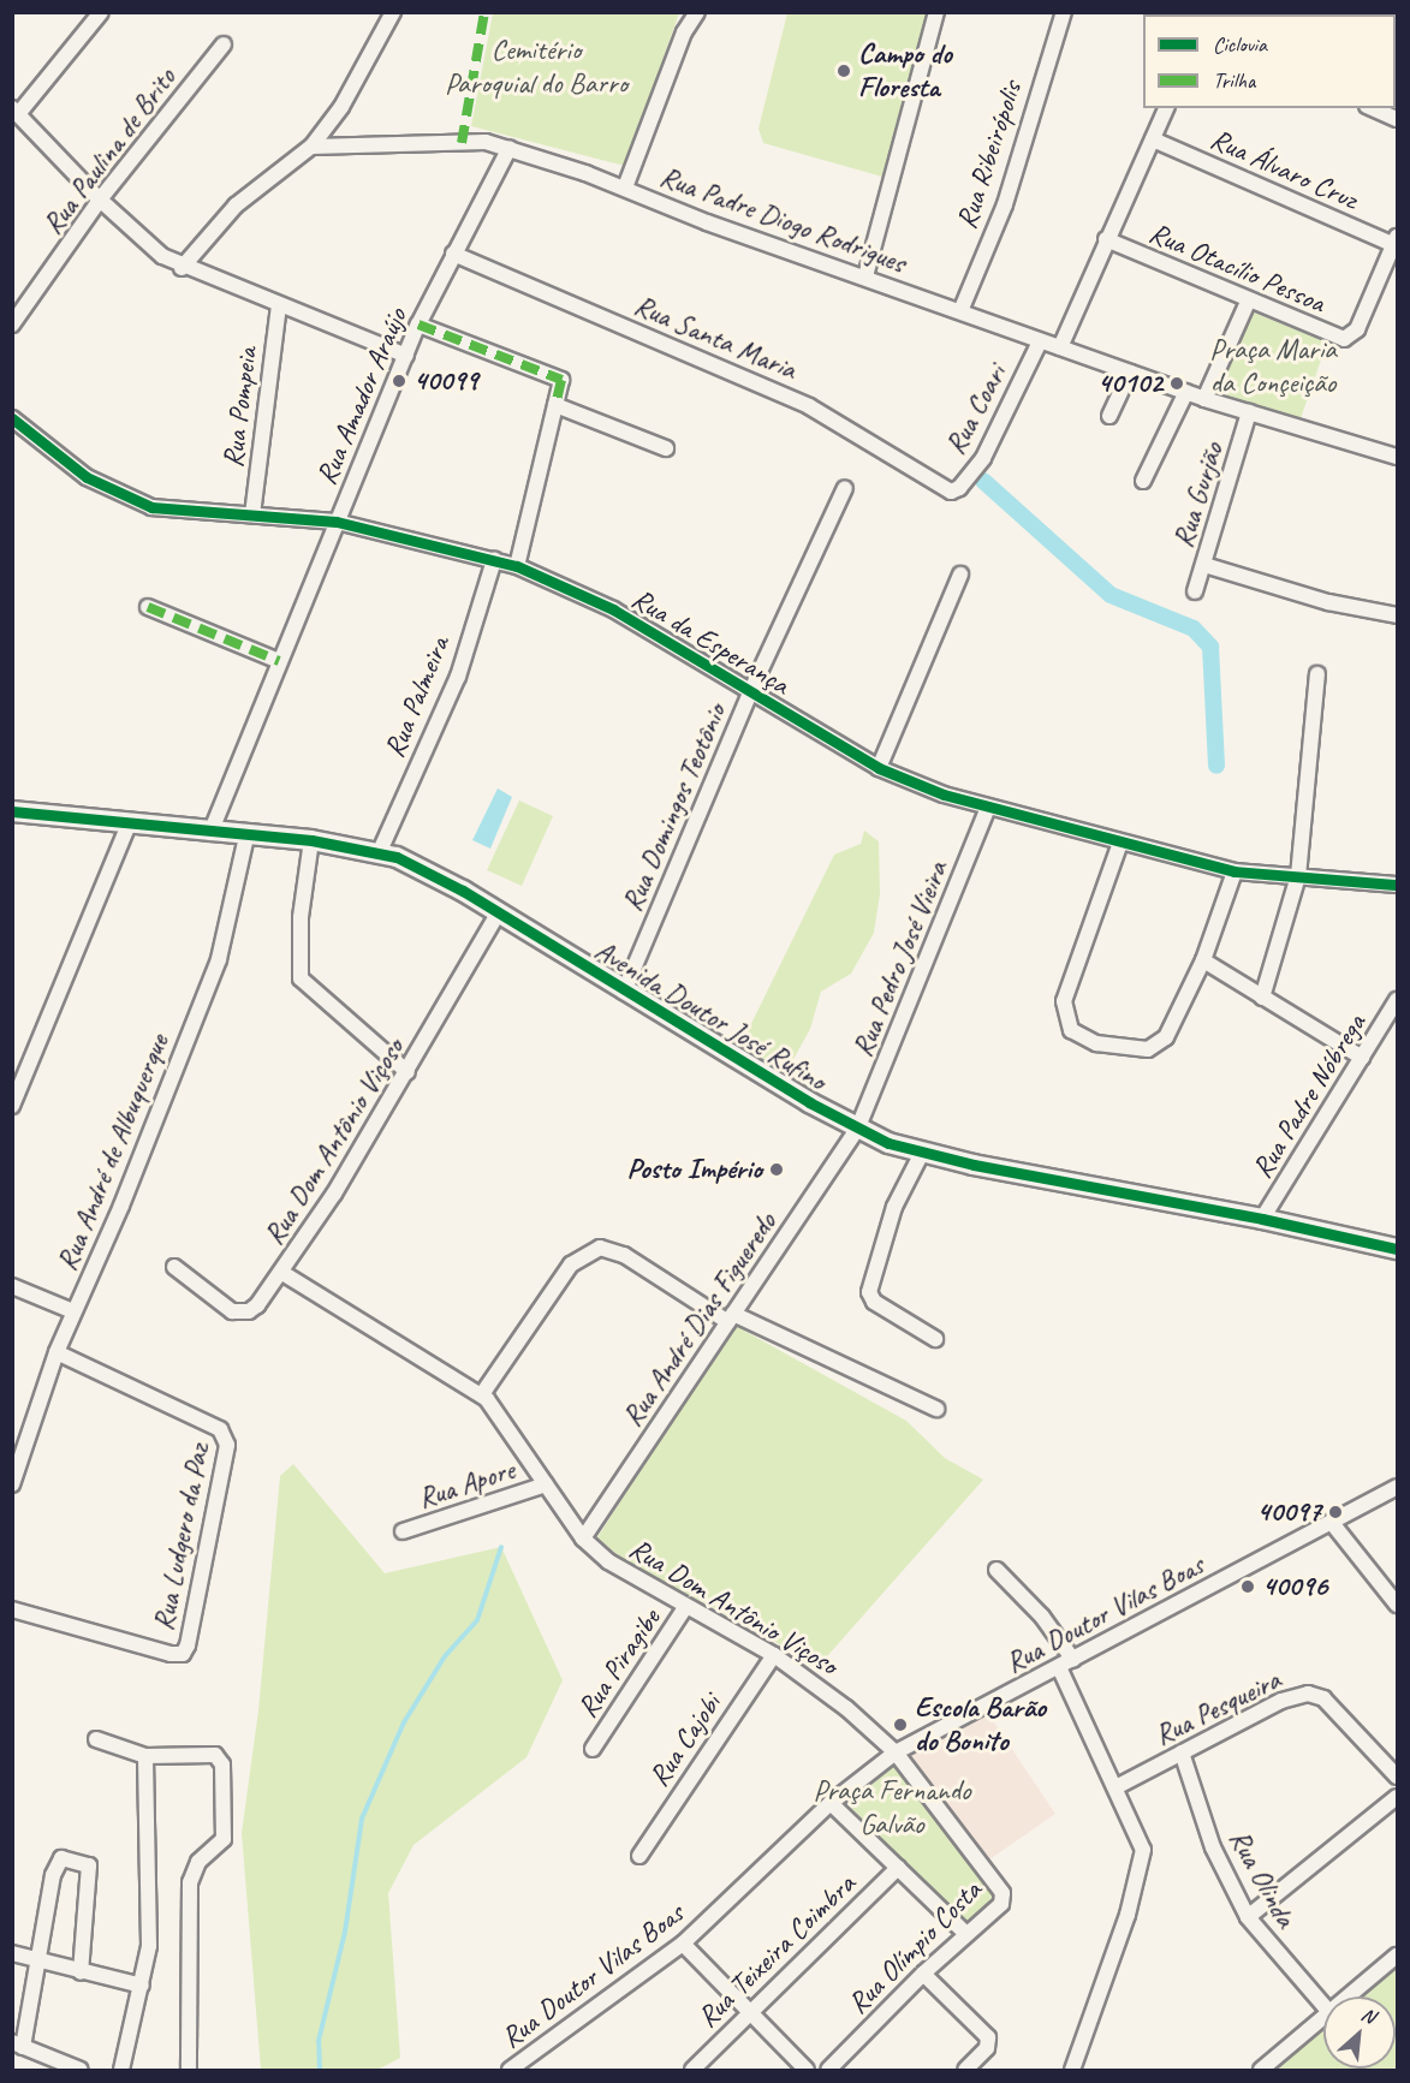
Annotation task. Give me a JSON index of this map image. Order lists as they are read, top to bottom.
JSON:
{
  "streets": {
    "main road": ["Avenida Doutor José Rufino"],
    "street": [
      "Rua Paulina de Brito",
      "Rua Ribeirópolis",
      "Rua Álvaro Cruz",
      "Rua Padre Diogo Rodrigues",
      "Rua Otacílio Pessoa",
      "Rua Santa Maria",
      "Rua Amador Araújo",
      "Rua Pompeia",
      "Rua Coari",
      "Rua Gurjão",
      "Rua da Esperança",
      "Rua Palmeira",
      "Rua Domingos Teotônio",
      "Rua Pedro José Vieira",
      "Rua Padre Nóbrega",
      "Rua Dom Antônio Viçoso",
      "Rua André de Albuquerque",
      "Rua André Dias Figueredo",
      "Rua Apore",
      "Rua Ludgero da Paz",
      "Rua Doutor Vilas Boas",
      "Rua Piragibe",
      "Rua Pesqueira",
      "Rua Cajobi",
      "Rua Olinda",
      "Rua Olímpio Costa",
      "Rua Teixeira Coimbra"
    ]
  },
  "crossings": [
    ["Rua Ribeirópolis", "Rua Padre Diogo Rodrigues"],
    ["Rua Álvaro Cruz", "Rua Otacílio Pessoa"],
    ["Rua Padre Diogo Rodrigues", "Rua Amador Araújo"],
    ["Rua Padre Diogo Rodrigues", "Rua Coari"],
    ["Rua Padre Diogo Rodrigues", "Rua Gurjão"],
    ["Rua Santa Maria", "Rua Amador Araújo"],
    ["Rua Santa Maria", "Rua Coari"],
    ["Rua Amador Araújo", "Rua da Esperança"],
    ["Rua Amador Araújo", "Avenida Doutor José Rufino"],
    ["Rua Pompeia", "Rua da Esperança"],
    ["Rua da Esperança", "Rua Palmeira"],
    ["Rua da Esperança", "Rua Domingos Teotônio"],
    ["Rua da Esperança", "Rua Pedro José Vieira"],
    ["Rua Palmeira", "Avenida Doutor José Rufino"],
    ["Rua Domingos Teotônio", "Avenida Doutor José Rufino"],
    ["Rua Pedro José Vieira", "Avenida Doutor José Rufino"],
    ["Rua Pedro José Vieira", "Rua André Dias Figueredo"],
    ["Avenida Doutor José Rufino", "Rua Padre Nóbrega"],
    ["Avenida Doutor José Rufino", "Rua Dom Antônio Viçoso"],
    ["Avenida Doutor José Rufino", "Rua André de Albuquerque"],
    ["Avenida Doutor José Rufino", "Rua André Dias Figueredo"],
    ["Rua Dom Antônio Viçoso", "Rua André Dias Figueredo"],
    ["Rua Dom Antônio Viçoso", "Rua Apore"],
    ["Rua Dom Antônio Viçoso", "Rua Doutor Vilas Boas"],
    ["Rua Dom Antônio Viçoso", "Rua Piragibe"],
    ["Rua Dom Antônio Viçoso", "Rua Cajobi"],
    ["Rua Dom Antônio Viçoso", "Rua Olímpio Costa"],
    ["Rua André de Albuquerque", "Rua Ludgero da Paz"],
    ["Rua Doutor Vilas Boas", "Rua Olímpio Costa"],
    ["Rua Pesqueira", "Rua Olinda"]
  ],
  "parks": ["Cemitério Paroquial do Barro", "Praça Maria da Conçeição", "Praça Fernando Galvão"],
  "places": [
    "Campo do Floresta",
    "40099",
    "40102",
    "Posto Império",
    "40097",
    "40096",
    "Escola Barão do Bonito"
  ],
  "legend": ["Ciclovia", "Trilha"],
  "north": "top right"
}
